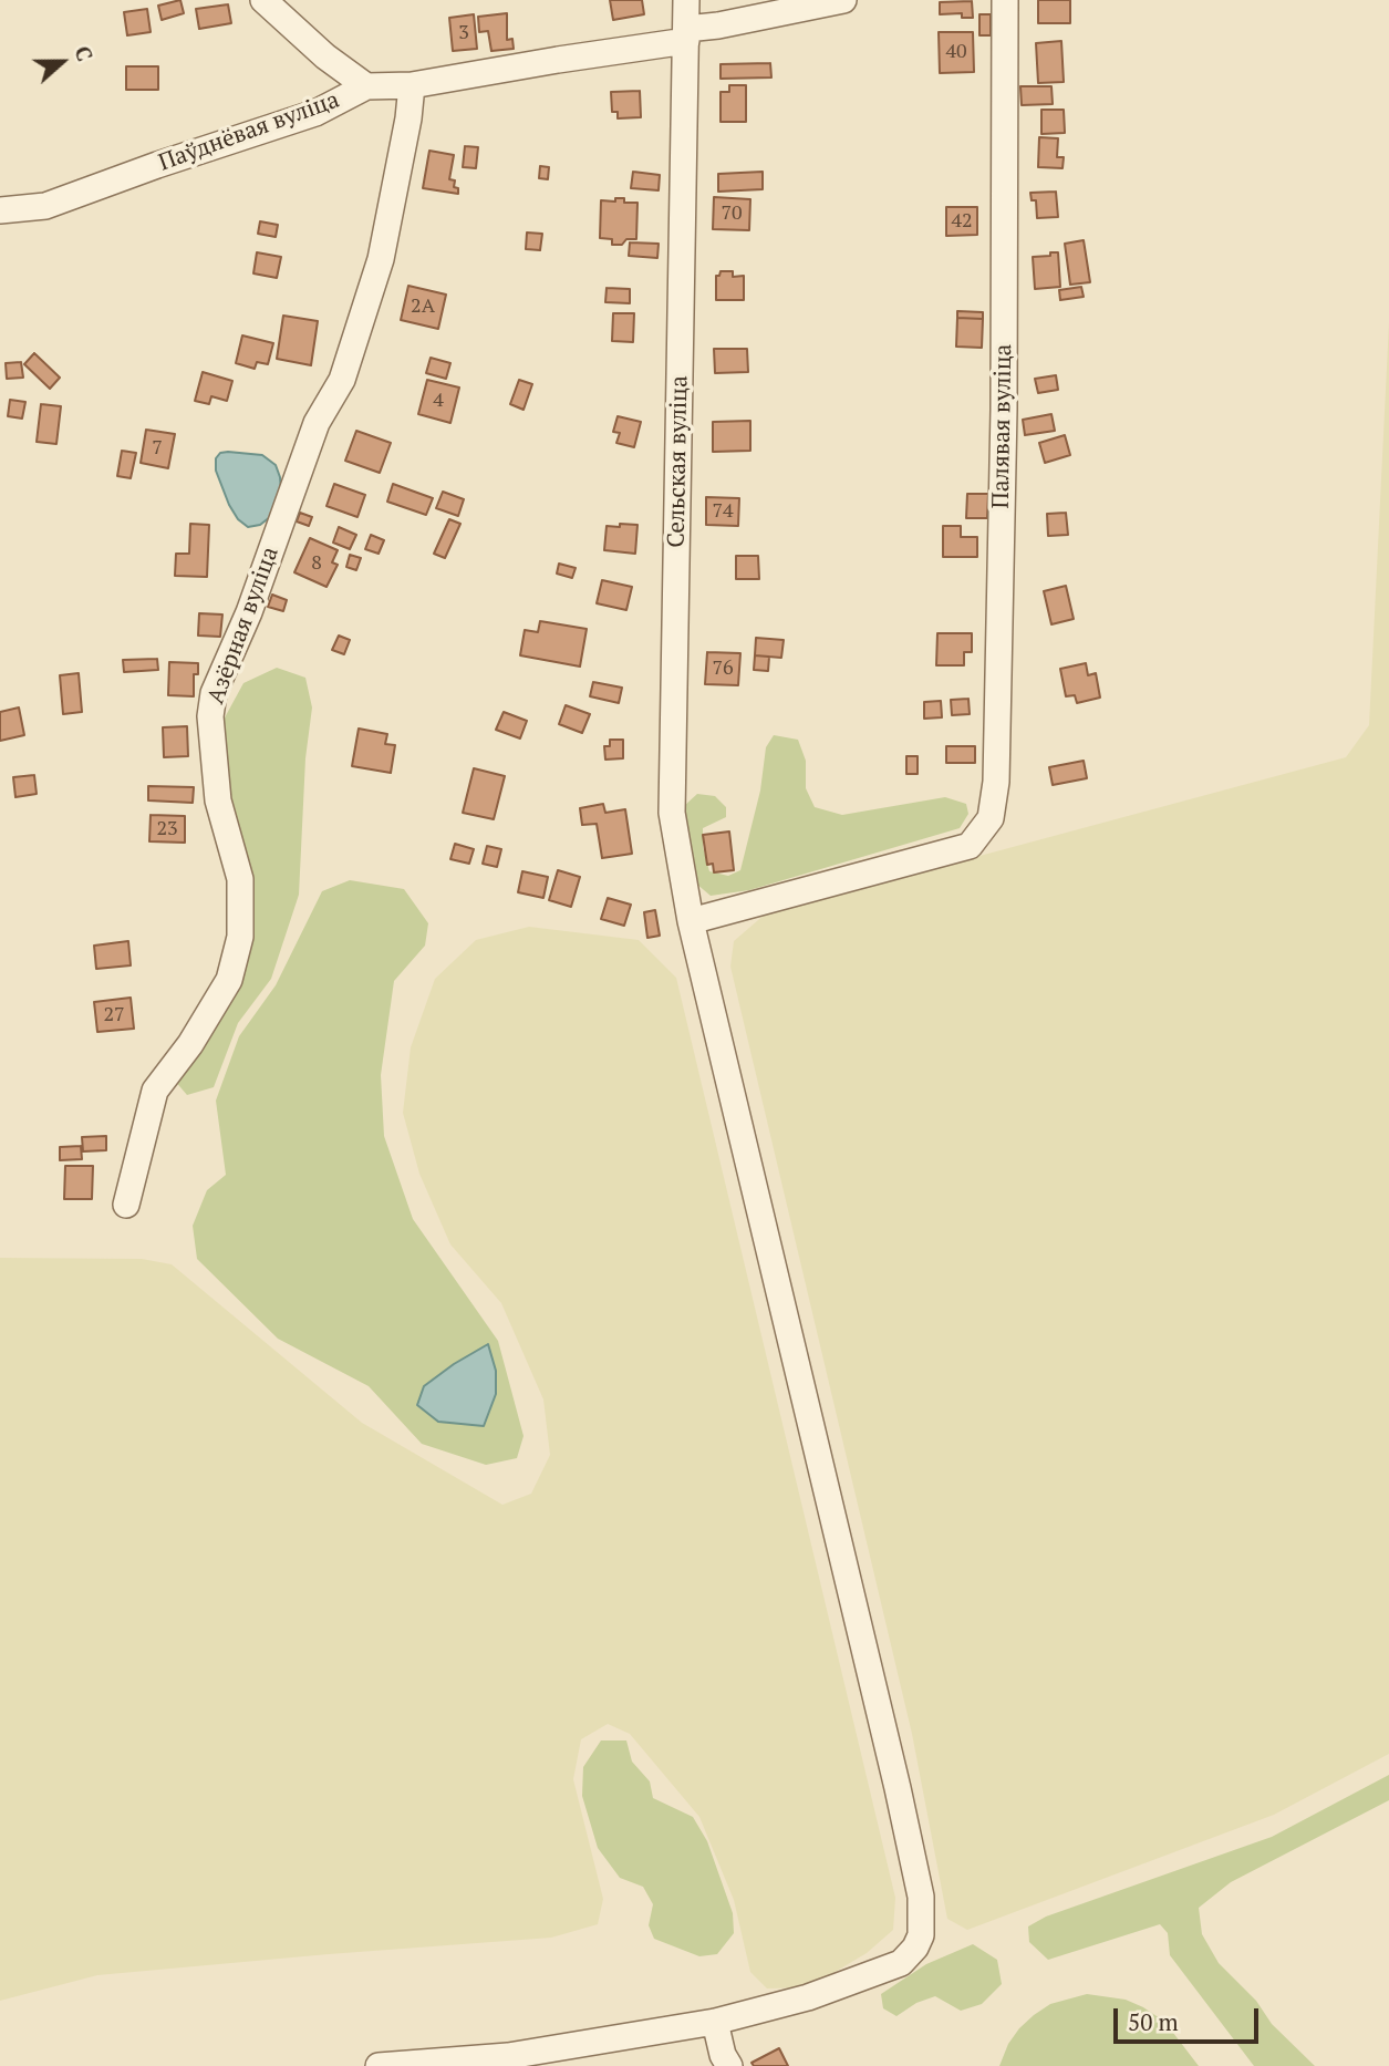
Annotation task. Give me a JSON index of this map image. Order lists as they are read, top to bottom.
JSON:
{
  "streets": {
    "street": [
      "Паўднёвая вуліца",
      "Палявая вуліца",
      "Сельская вуліца",
      "Азёрная вуліца"
    ]
  },
  "crossings": [
    ["Паўднёвая вуліца", "Сельская вуліца"],
    ["Паўднёвая вуліца", "Азёрная вуліца"],
    ["Палявая вуліца", "Сельская вуліца"]
  ],
  "house_numbers": [
    "3",
    "40",
    "70",
    "42",
    "2А",
    "4",
    "7",
    "74",
    "8",
    "76",
    "23",
    "27"
  ],
  "scale_bar": "50 m",
  "north": "right"
}
